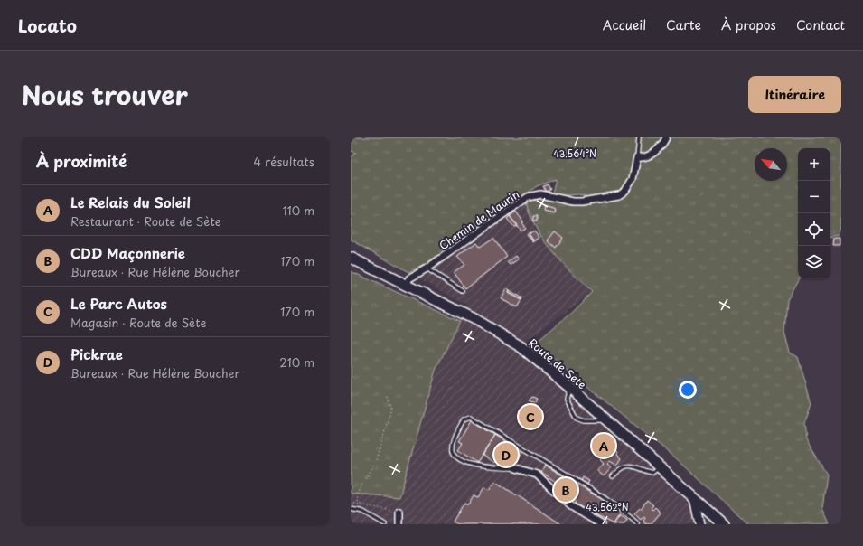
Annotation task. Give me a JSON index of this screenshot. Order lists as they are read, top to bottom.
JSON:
{
  "streets": {
    "main road": ["Route de Sète"],
    "street": ["Chemin de Maurin"]
  },
  "crossings": [
    ["Chemin de Maurin", "Route de Sète"]
  ],
  "north": "top left",
  "page": {
    "header": "Locato",
    "nav": [
      "Accueil",
      "Carte",
      "À propos",
      "Contact"
    ],
    "title": "Nous trouver",
    "buttons": "Itinéraire",
    "heading": ["À proximité", "4 résultats"],
    "map_buttons": ["+", "−"],
    "list": [
      {
        "mark": "A",
        "name": "Le Relais du Soleil",
        "note": "Restaurant · Route de Sète",
        "value": "110 m"
      },
      {
        "mark": "B",
        "name": "CDD Maçonnerie",
        "note": "Bureaux · Rue Hélène Boucher",
        "value": "170 m"
      },
      {
        "mark": "C",
        "name": "Le Parc Autos",
        "note": "Magasin · Route de Sète",
        "value": "170 m"
      },
      {
        "mark": "D",
        "name": "Pickrae",
        "note": "Bureaux · Rue Hélène Boucher",
        "value": "210 m"
      }
    ],
    "pins": [
      "C",
      "A",
      "D",
      "B"
    ]
  },
  "coordinates": ["43.564°N", "43.562°N"]
}
